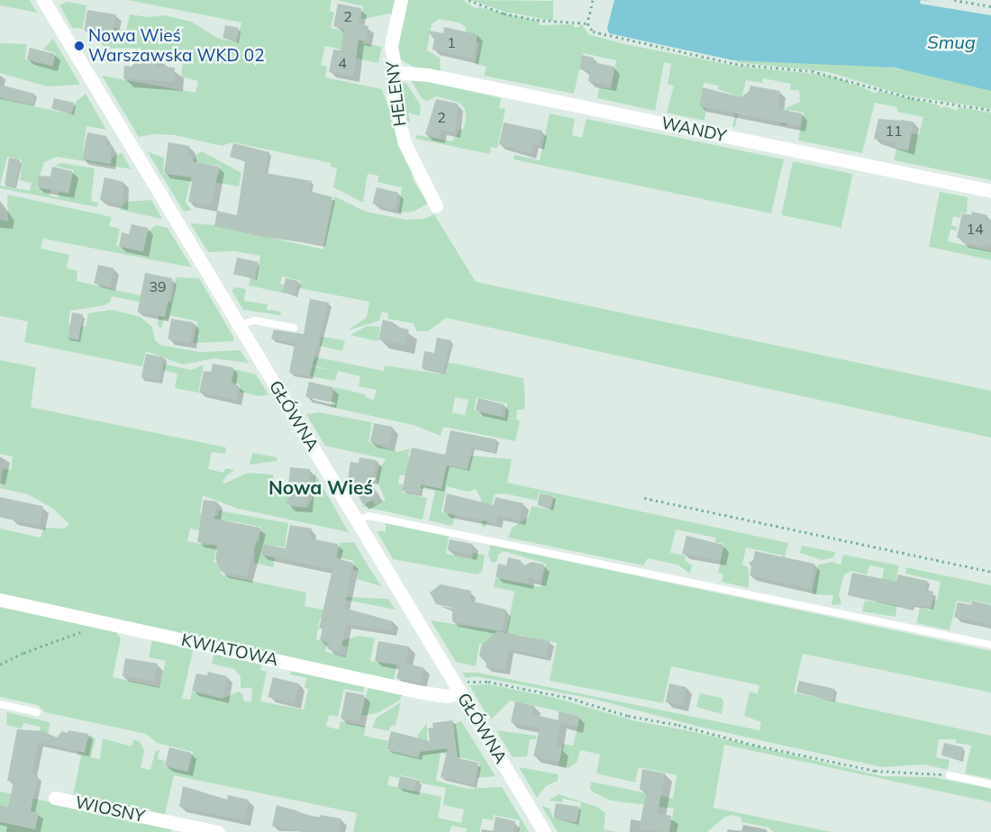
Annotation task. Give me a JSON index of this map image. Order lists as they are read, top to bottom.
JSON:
{
  "streets": {
    "street": [
      "HELENY",
      "WANDY",
      "GŁÓWNA",
      "KWIATOWA",
      "WIOSNY"
    ]
  },
  "crossings": [
    ["HELENY", "WANDY"],
    ["GŁÓWNA", "KWIATOWA"]
  ],
  "districts": ["Nowa Wieś"],
  "water": ["Smug"],
  "places": ["Nowa Wieś Warszawska WKD 02"],
  "house_numbers": [
    "2",
    "1",
    "4",
    "2",
    "11",
    "14",
    "39"
  ]
}
